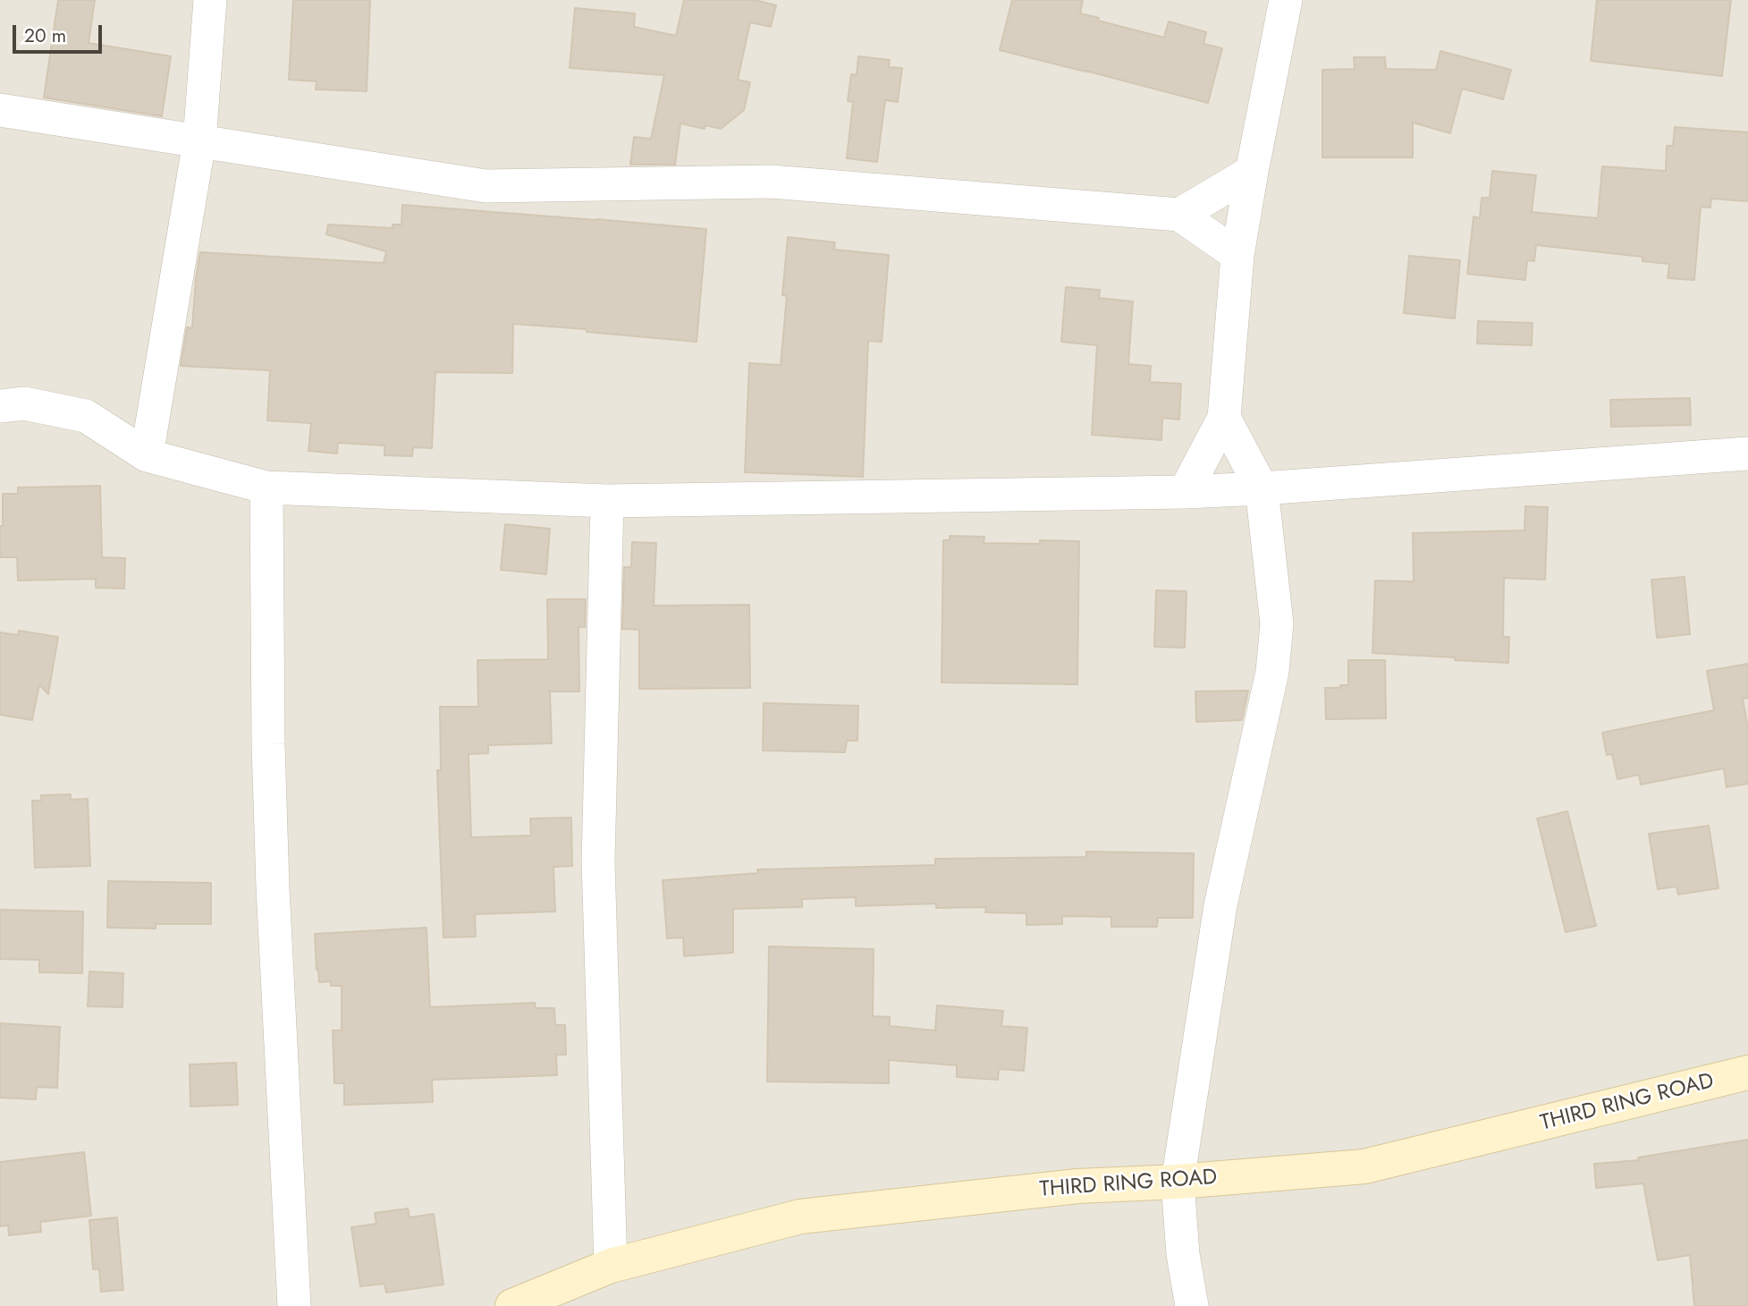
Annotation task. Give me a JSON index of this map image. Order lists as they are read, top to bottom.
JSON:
{
  "streets": {
    "street": ["THIRD RING ROAD"]
  },
  "scale_bar": "20 m"
}
